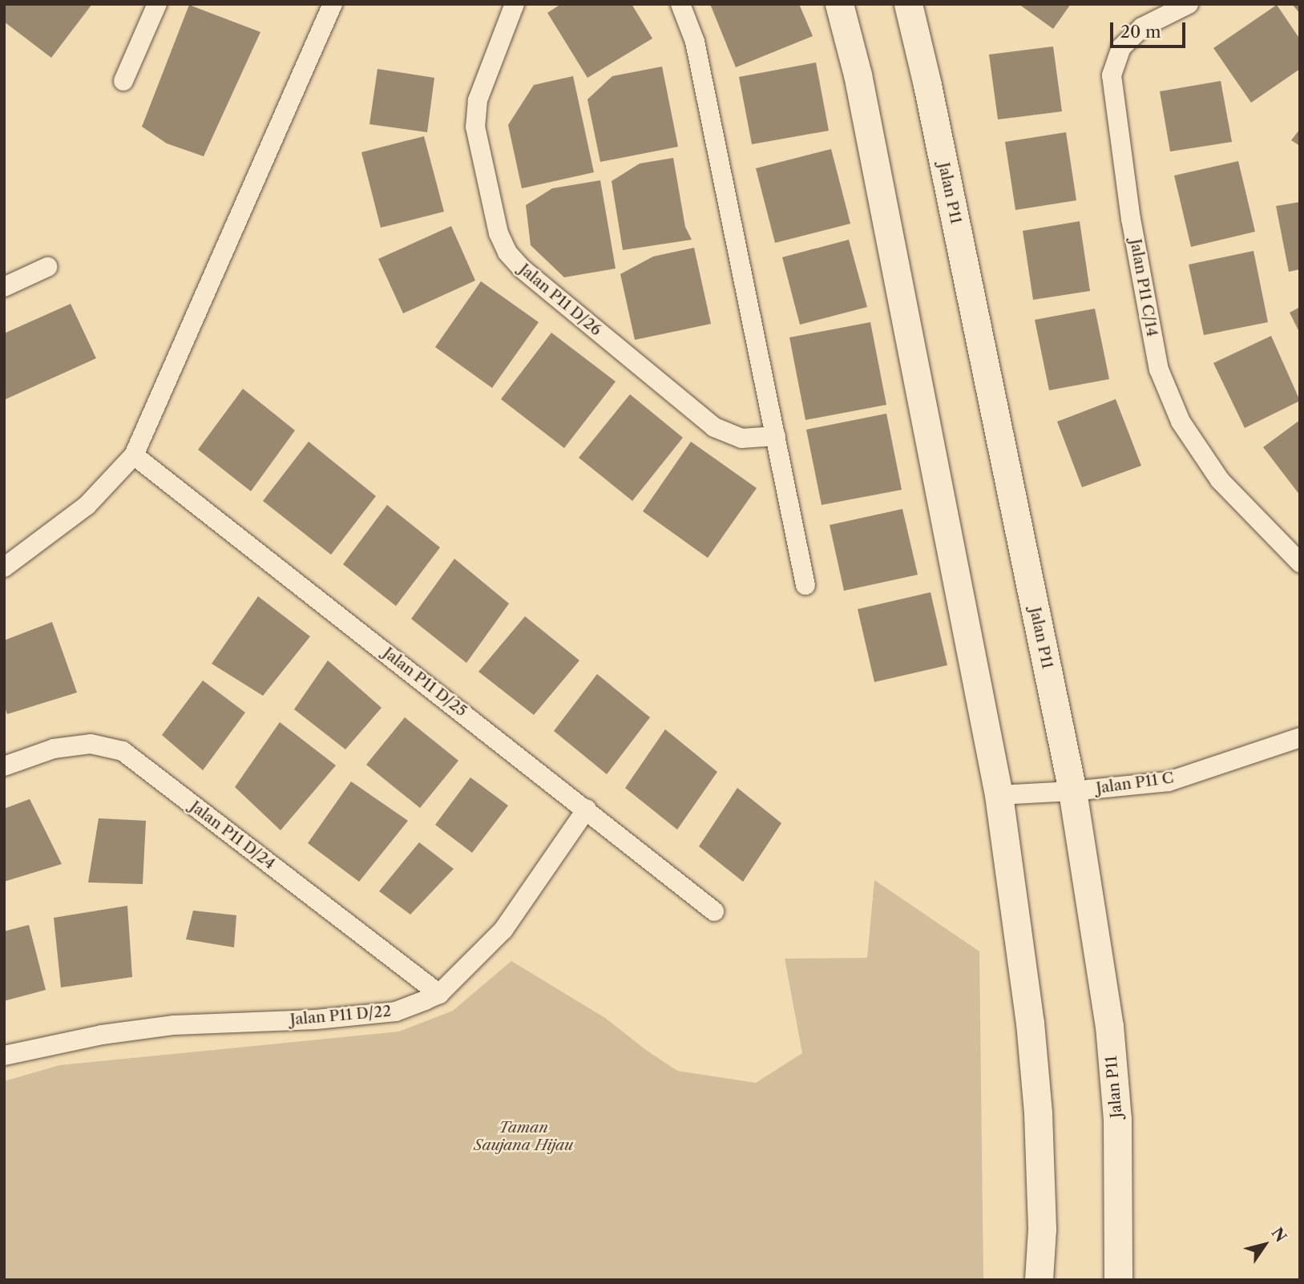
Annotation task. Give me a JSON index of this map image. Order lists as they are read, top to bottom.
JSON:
{
  "streets": {
    "main road": ["Jalan P11"],
    "street": [
      "Jalan P11 C/14",
      "Jalan P11 D/26",
      "Jalan P11 D/25",
      "Jalan P11 C",
      "Jalan P11 D/24",
      "Jalan P11 D/22"
    ]
  },
  "crossings": [
    ["Jalan P11", "Jalan P11 C"],
    ["Jalan P11 D/25", "Jalan P11 D/22"],
    ["Jalan P11 D/24", "Jalan P11 D/22"]
  ],
  "parks": ["Taman Saujana Hijau"],
  "scale_bar": "20 m",
  "north": "top right"
}
